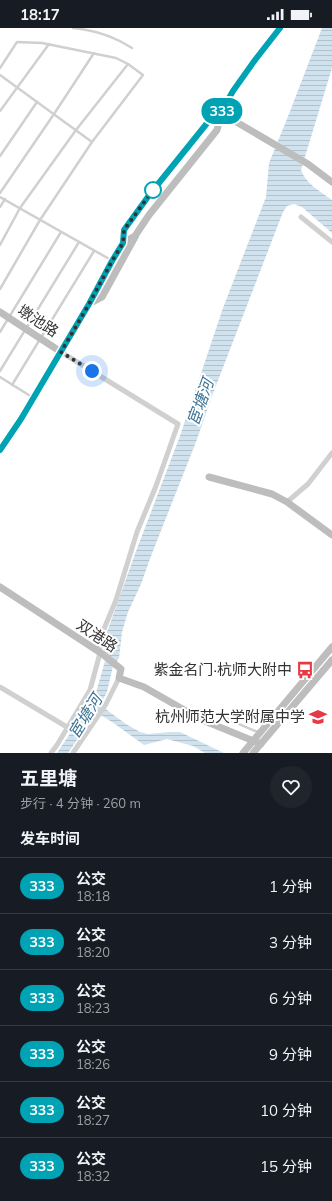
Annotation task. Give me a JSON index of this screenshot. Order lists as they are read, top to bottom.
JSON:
{
  "streets": {
    "street": ["墩池路", "双港路"]
  },
  "water": ["宦塘河"],
  "places": {
    "bus stop": ["紫金名门·杭师大附中"],
    "school or university": ["杭州师范大学附属中学"]
  },
  "lines": ["bus line 333"],
  "page": {
    "status": "18:17",
    "on_map": "333",
    "heading": [
      ["五里塘", "步行 · 4 分钟 · 260 m"],
      "发车时间"
    ],
    "list": [
      {
        "mark": "333",
        "name": "公交",
        "note": "18:18",
        "value": "1 分钟"
      },
      {
        "mark": "333",
        "name": "公交",
        "note": "18:20",
        "value": "3 分钟"
      },
      {
        "mark": "333",
        "name": "公交",
        "note": "18:23",
        "value": "6 分钟"
      },
      {
        "mark": "333",
        "name": "公交",
        "note": "18:26",
        "value": "9 分钟"
      },
      {
        "mark": "333",
        "name": "公交",
        "note": "18:27",
        "value": "10 分钟"
      },
      {
        "mark": "333",
        "name": "公交",
        "note": "18:32",
        "value": "15 分钟"
      }
    ]
  }
}
